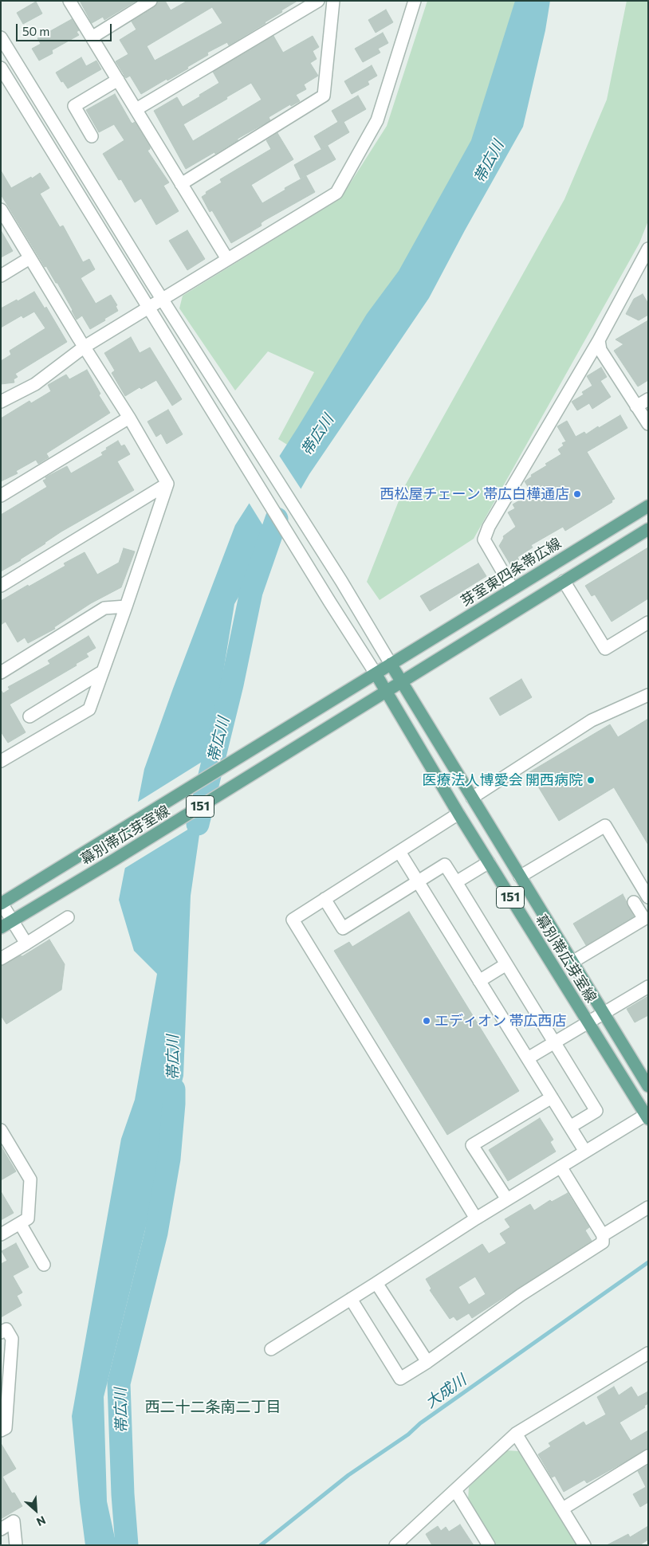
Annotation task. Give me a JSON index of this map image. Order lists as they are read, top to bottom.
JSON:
{
  "streets": {
    "main road": ["芽室東四条帯広線", "151", "幕別帯広芽室線"]
  },
  "crossings": [
    ["芽室東四条帯広線", "幕別帯広芽室線"]
  ],
  "districts": ["西二十二条南二丁目"],
  "water": ["帯広川", "大成川"],
  "places": ["西松屋チェーン 帯広白樺通店", "医療法人博愛会 開西病院", "エディオン 帯広西店"],
  "scale_bar": "50 m",
  "north": "bottom right"
}
